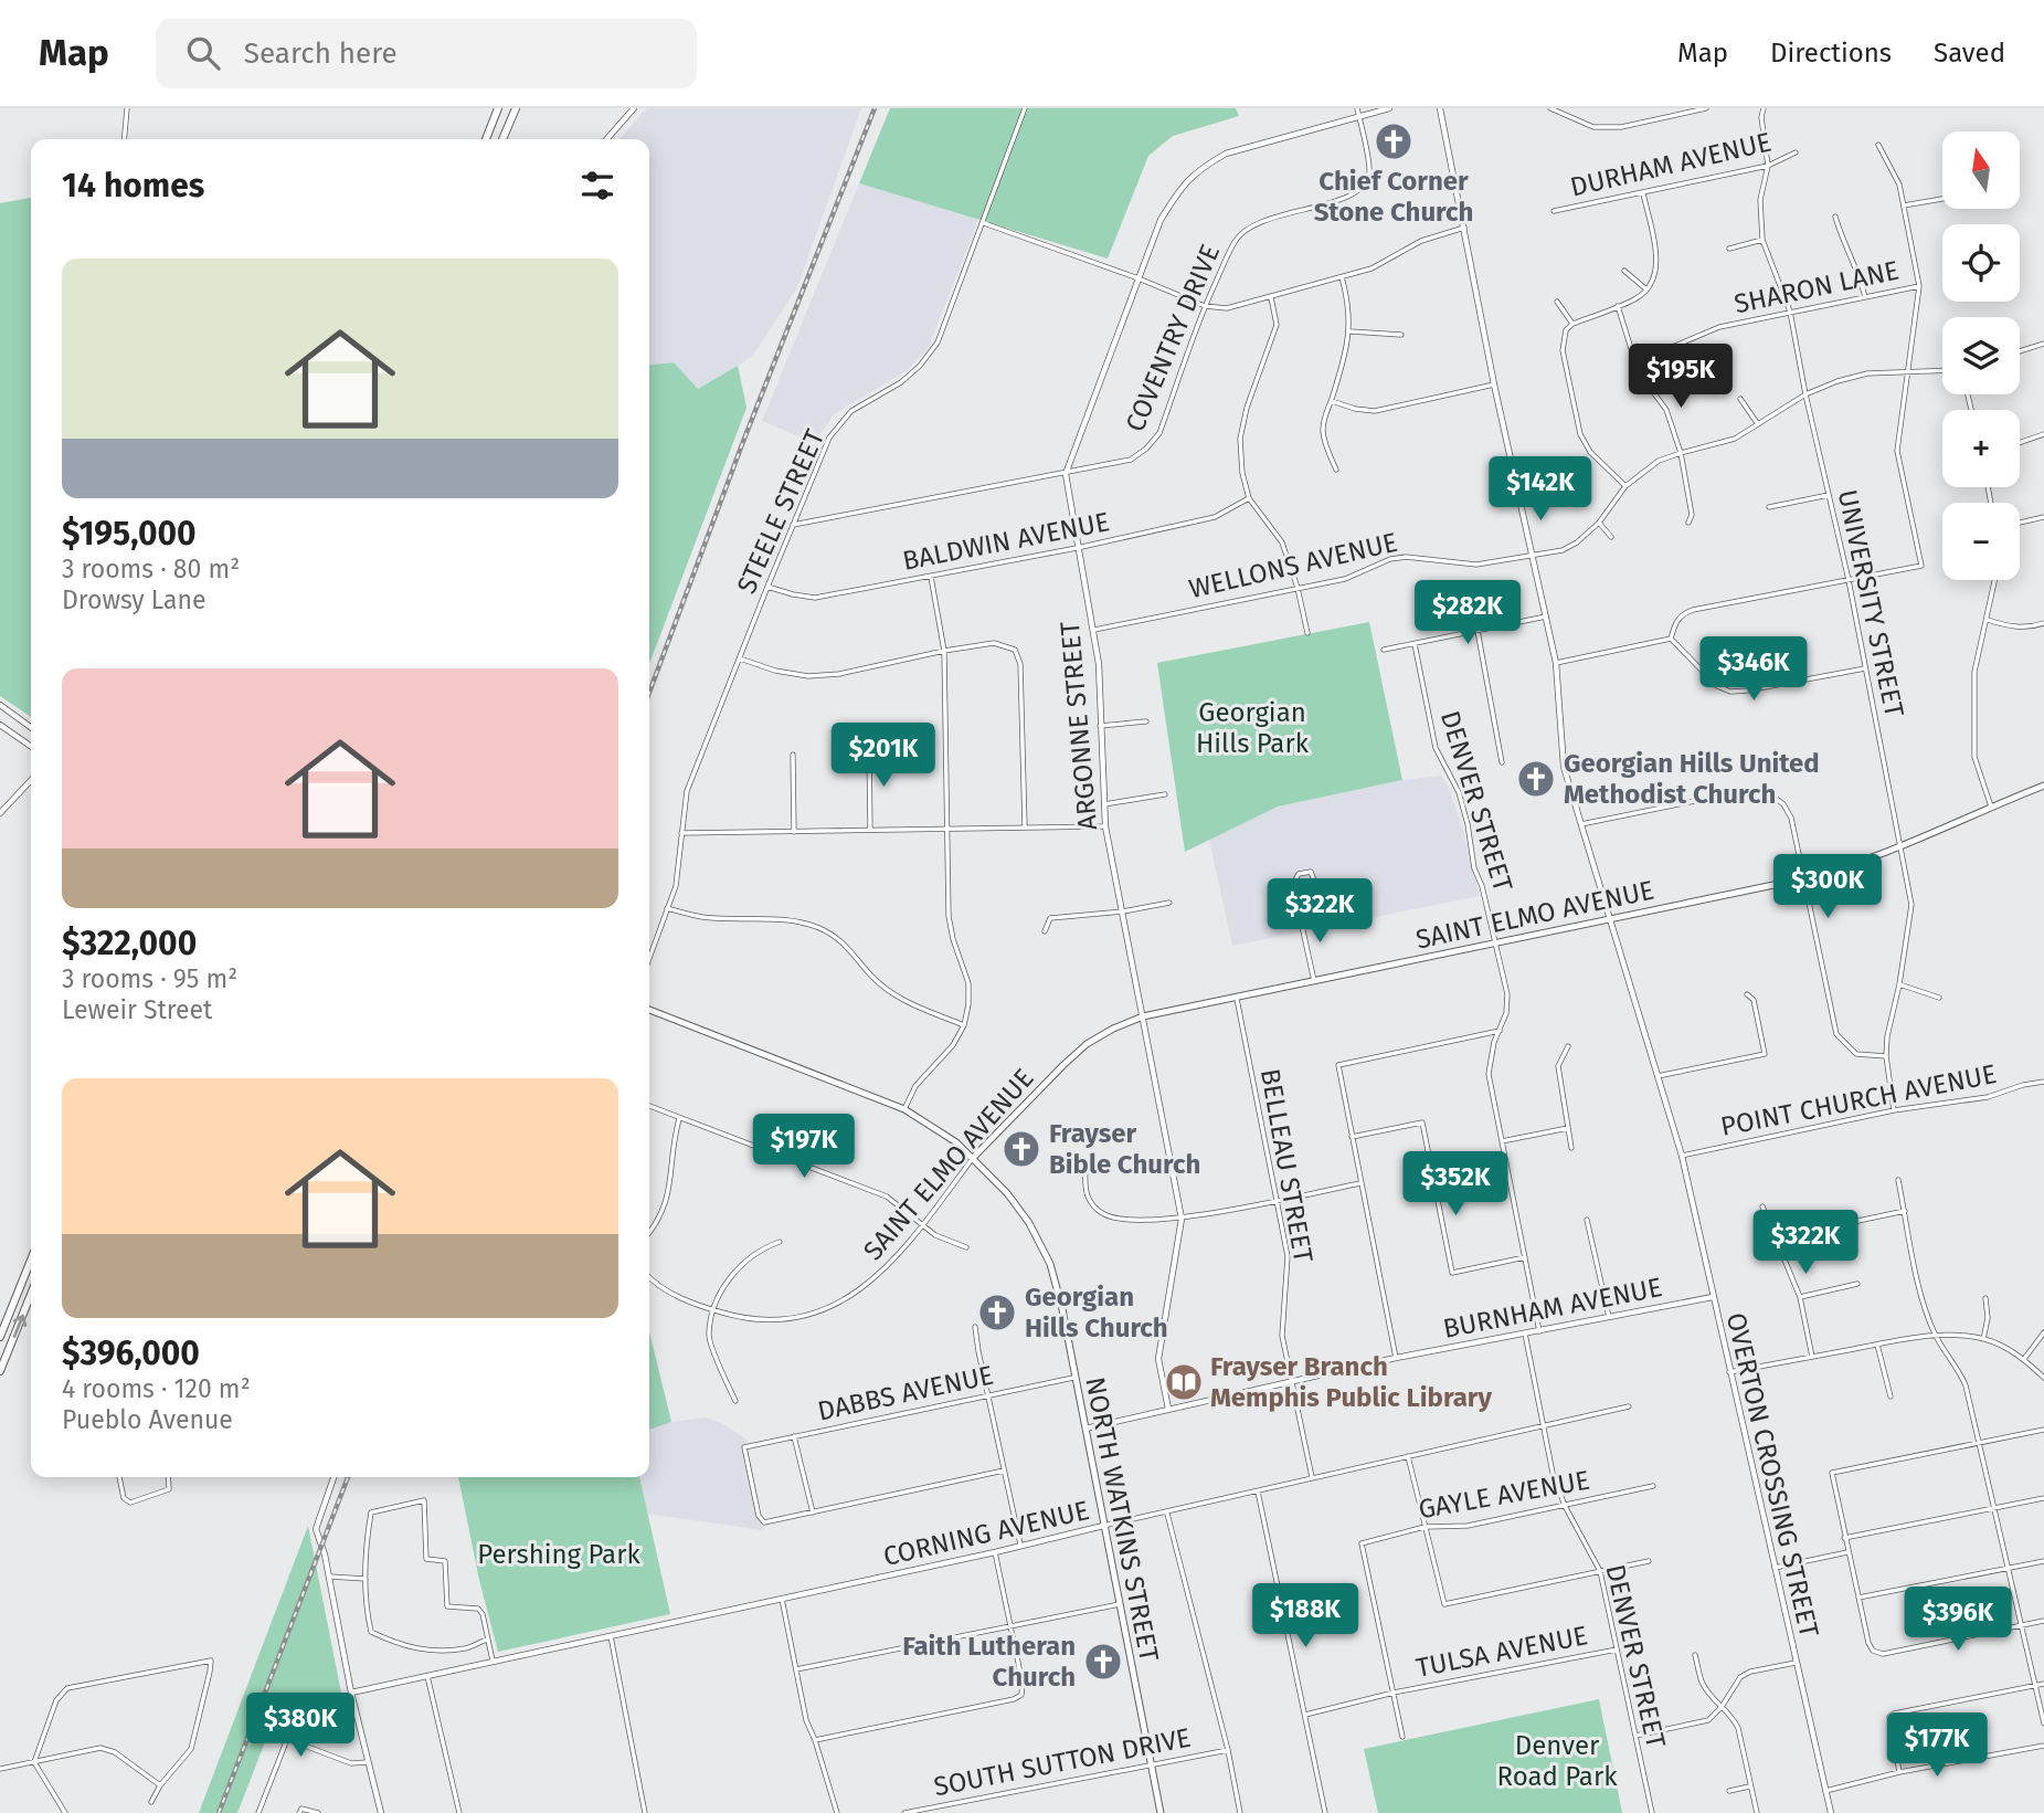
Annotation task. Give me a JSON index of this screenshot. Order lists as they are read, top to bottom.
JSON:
{
  "streets": {
    "main road": ["SAINT ELMO AVENUE", "NORTH WATKINS STREET"],
    "street": [
      "DURHAM AVENUE",
      "SHARON LANE",
      "COVENTRY DRIVE",
      "STEELE STREET",
      "BALDWIN AVENUE",
      "WELLONS AVENUE",
      "UNIVERSITY STREET",
      "ARGONNE STREET",
      "DENVER STREET",
      "POINT CHURCH AVENUE",
      "BELLEAU STREET",
      "BURNHAM AVENUE",
      "DABBS AVENUE",
      "OVERTON CROSSING STREET",
      "GAYLE AVENUE",
      "CORNING AVENUE",
      "TULSA AVENUE",
      "SOUTH SUTTON DRIVE"
    ]
  },
  "crossings": [
    ["DURHAM AVENUE", "UNIVERSITY STREET"],
    ["SHARON LANE", "UNIVERSITY STREET"],
    ["COVENTRY DRIVE", "STEELE STREET"],
    ["COVENTRY DRIVE", "ARGONNE STREET"],
    ["STEELE STREET", "BALDWIN AVENUE"],
    ["BALDWIN AVENUE", "ARGONNE STREET"],
    ["WELLONS AVENUE", "UNIVERSITY STREET"],
    ["WELLONS AVENUE", "ARGONNE STREET"],
    ["WELLONS AVENUE", "OVERTON CROSSING STREET"],
    ["UNIVERSITY STREET", "SAINT ELMO AVENUE"],
    ["UNIVERSITY STREET", "POINT CHURCH AVENUE"],
    ["ARGONNE STREET", "SAINT ELMO AVENUE"],
    ["ARGONNE STREET", "BURNHAM AVENUE"],
    ["DENVER STREET", "SAINT ELMO AVENUE"],
    ["DENVER STREET", "BURNHAM AVENUE"],
    ["DENVER STREET", "GAYLE AVENUE"],
    ["DENVER STREET", "CORNING AVENUE"],
    ["DENVER STREET", "TULSA AVENUE"],
    ["SAINT ELMO AVENUE", "BELLEAU STREET"],
    ["SAINT ELMO AVENUE", "OVERTON CROSSING STREET"],
    ["SAINT ELMO AVENUE", "NORTH WATKINS STREET"],
    ["POINT CHURCH AVENUE", "OVERTON CROSSING STREET"],
    ["BELLEAU STREET", "BURNHAM AVENUE"],
    ["BELLEAU STREET", "CORNING AVENUE"],
    ["BURNHAM AVENUE", "OVERTON CROSSING STREET"],
    ["BURNHAM AVENUE", "NORTH WATKINS STREET"],
    ["DABBS AVENUE", "NORTH WATKINS STREET"],
    ["GAYLE AVENUE", "TULSA AVENUE"],
    ["NORTH WATKINS STREET", "CORNING AVENUE"],
    ["NORTH WATKINS STREET", "SOUTH SUTTON DRIVE"]
  ],
  "parks": ["Georgian Hills Park", "Pershing Park", "Denver Road Park"],
  "places": {
    "church": [
      "Chief Corner Stone Church",
      "Georgian Hills United Methodist Church",
      "Frayser Bible Church",
      "Georgian Hills Church",
      "Faith Lutheran Church"
    ],
    "library": ["Frayser Branch Memphis Public Library"]
  },
  "north": "top",
  "page": {
    "header": "Map",
    "search": "Search here",
    "nav": ["Map", "Directions", "Saved"],
    "map_buttons": ["+", "−"],
    "heading": "14 homes",
    "list": [
      {
        "name": "$195,000",
        "note": "3 rooms · 80 m² · Drowsy Lane"
      },
      {
        "name": "$322,000",
        "note": "3 rooms · 95 m² · Leweir Street"
      },
      {
        "name": "$396,000",
        "note": "4 rooms · 120 m² · Pueblo Avenue"
      }
    ],
    "price": [
      "$195K",
      "$142K",
      "$282K",
      "$346K",
      "$201K",
      "$300K",
      "$322K",
      "$197K",
      "$352K",
      "$322K",
      "$188K",
      "$396K",
      "$380K",
      "$177K"
    ]
  }
}
